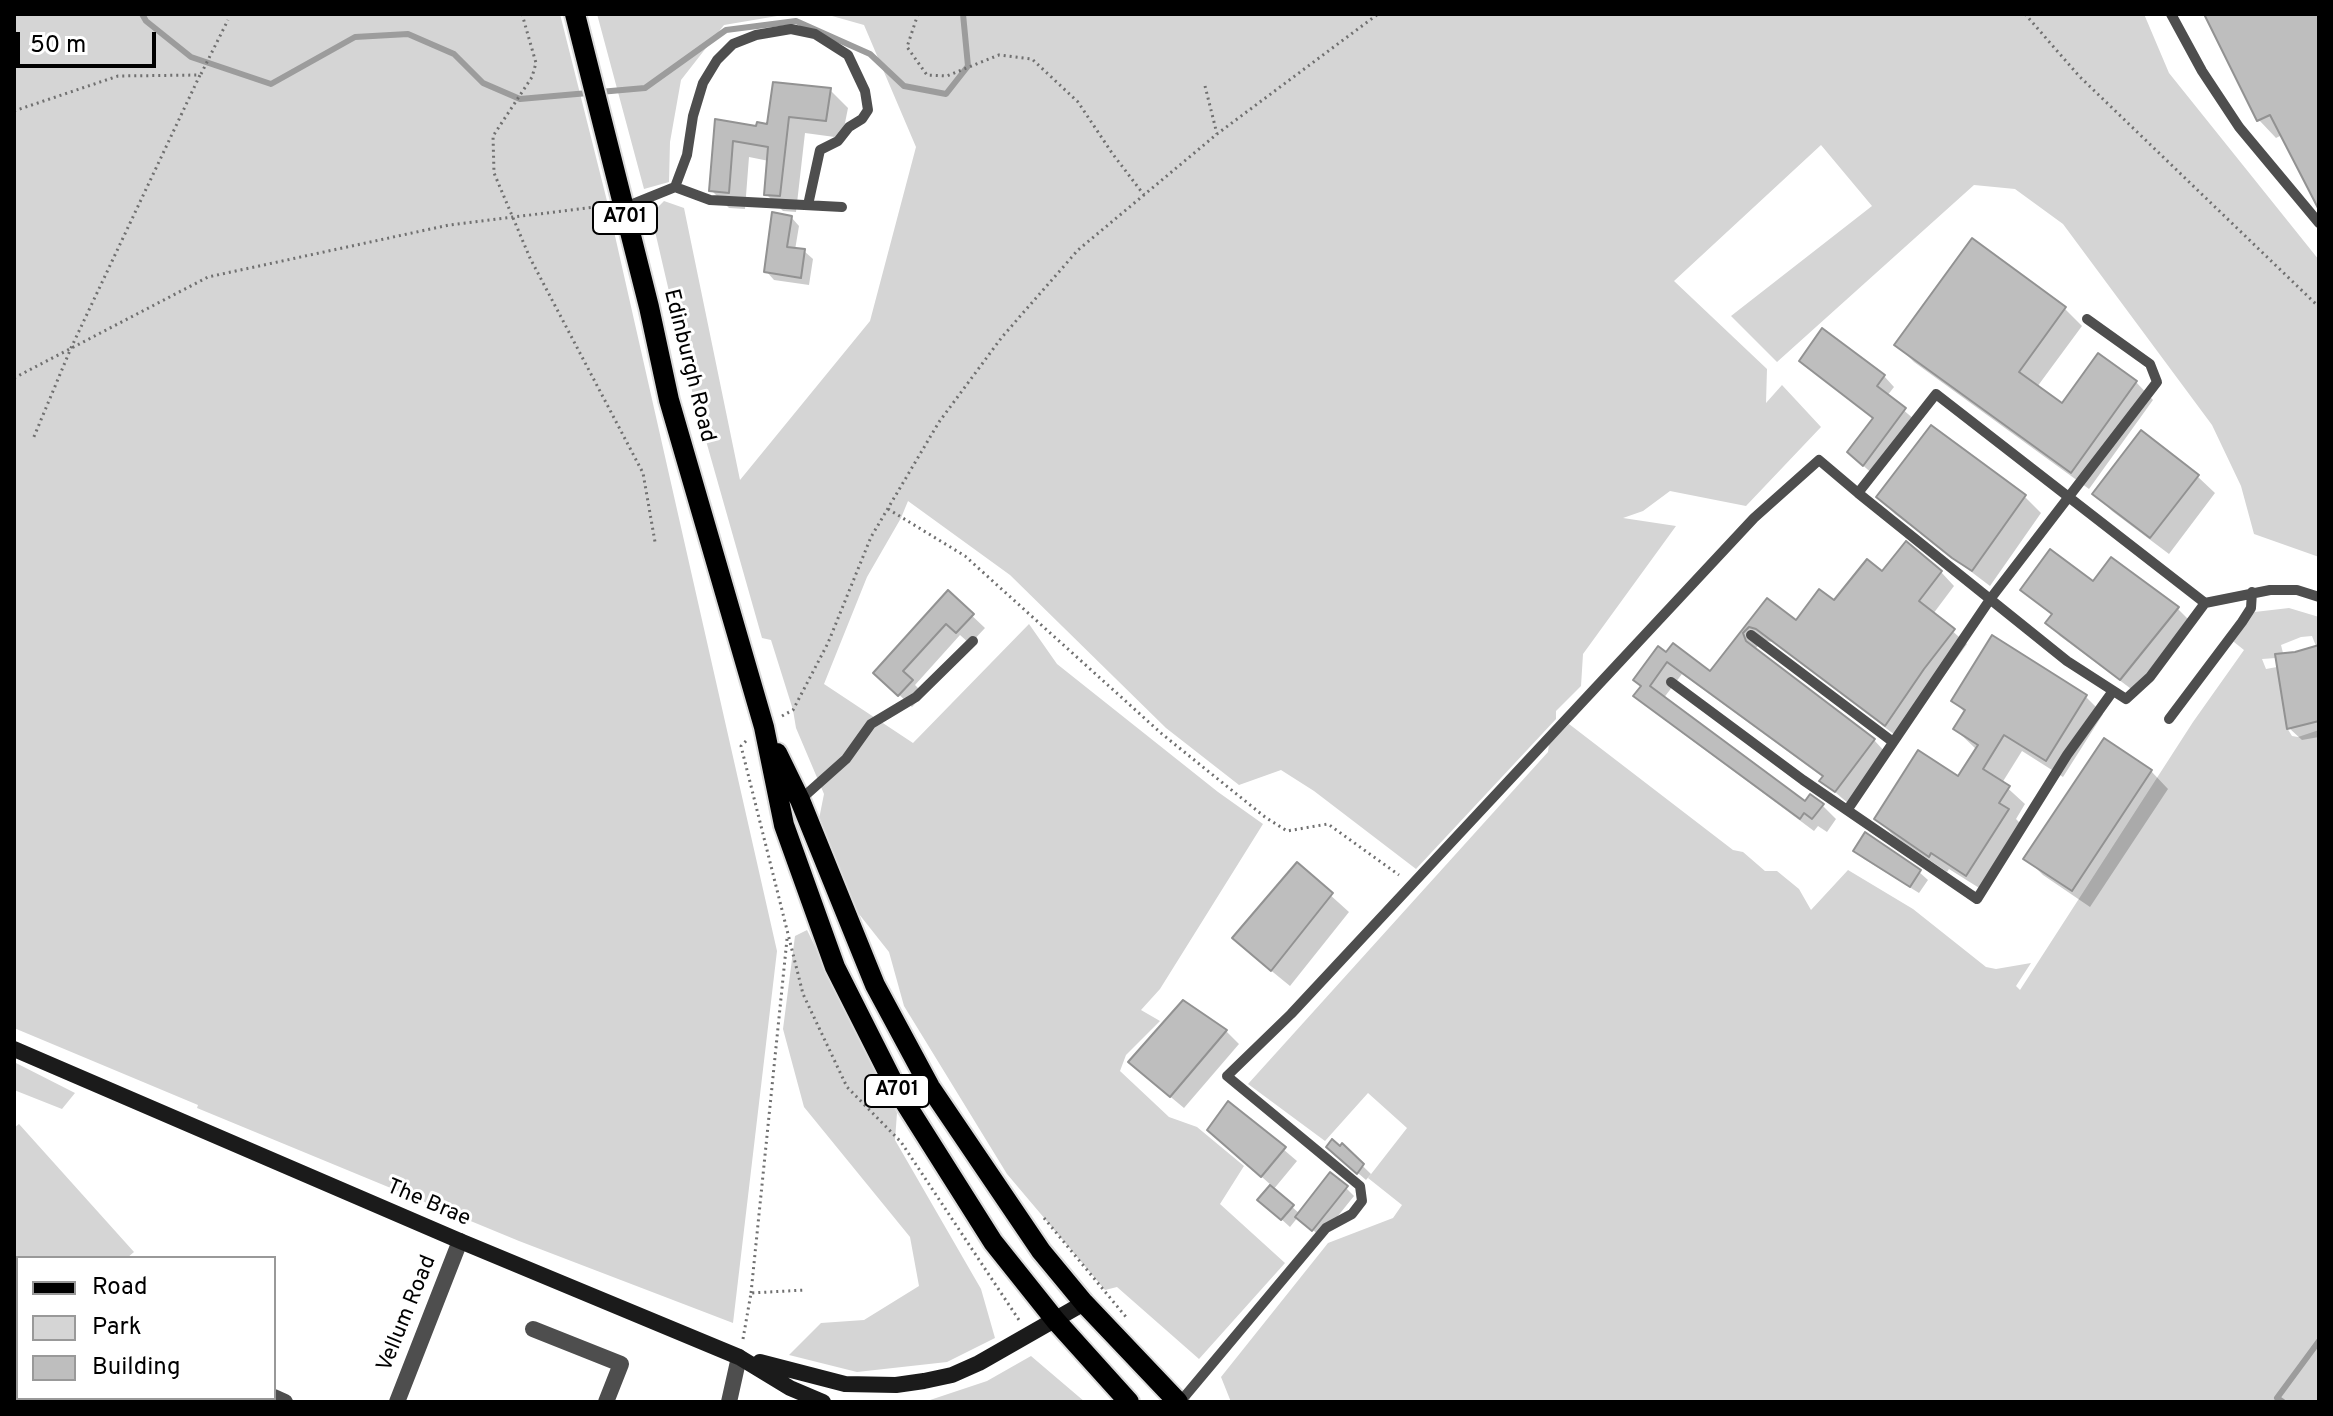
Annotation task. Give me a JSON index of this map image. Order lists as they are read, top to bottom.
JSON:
{
  "streets": {
    "main road": ["A701", "Edinburgh Road", "The Brae"],
    "street": ["Vellum Road"]
  },
  "crossings": [
    ["A701", "Edinburgh Road"],
    ["The Brae", "Vellum Road"]
  ],
  "legend": ["Road", "Park", "Building"],
  "scale_bar": "50 m"
}
